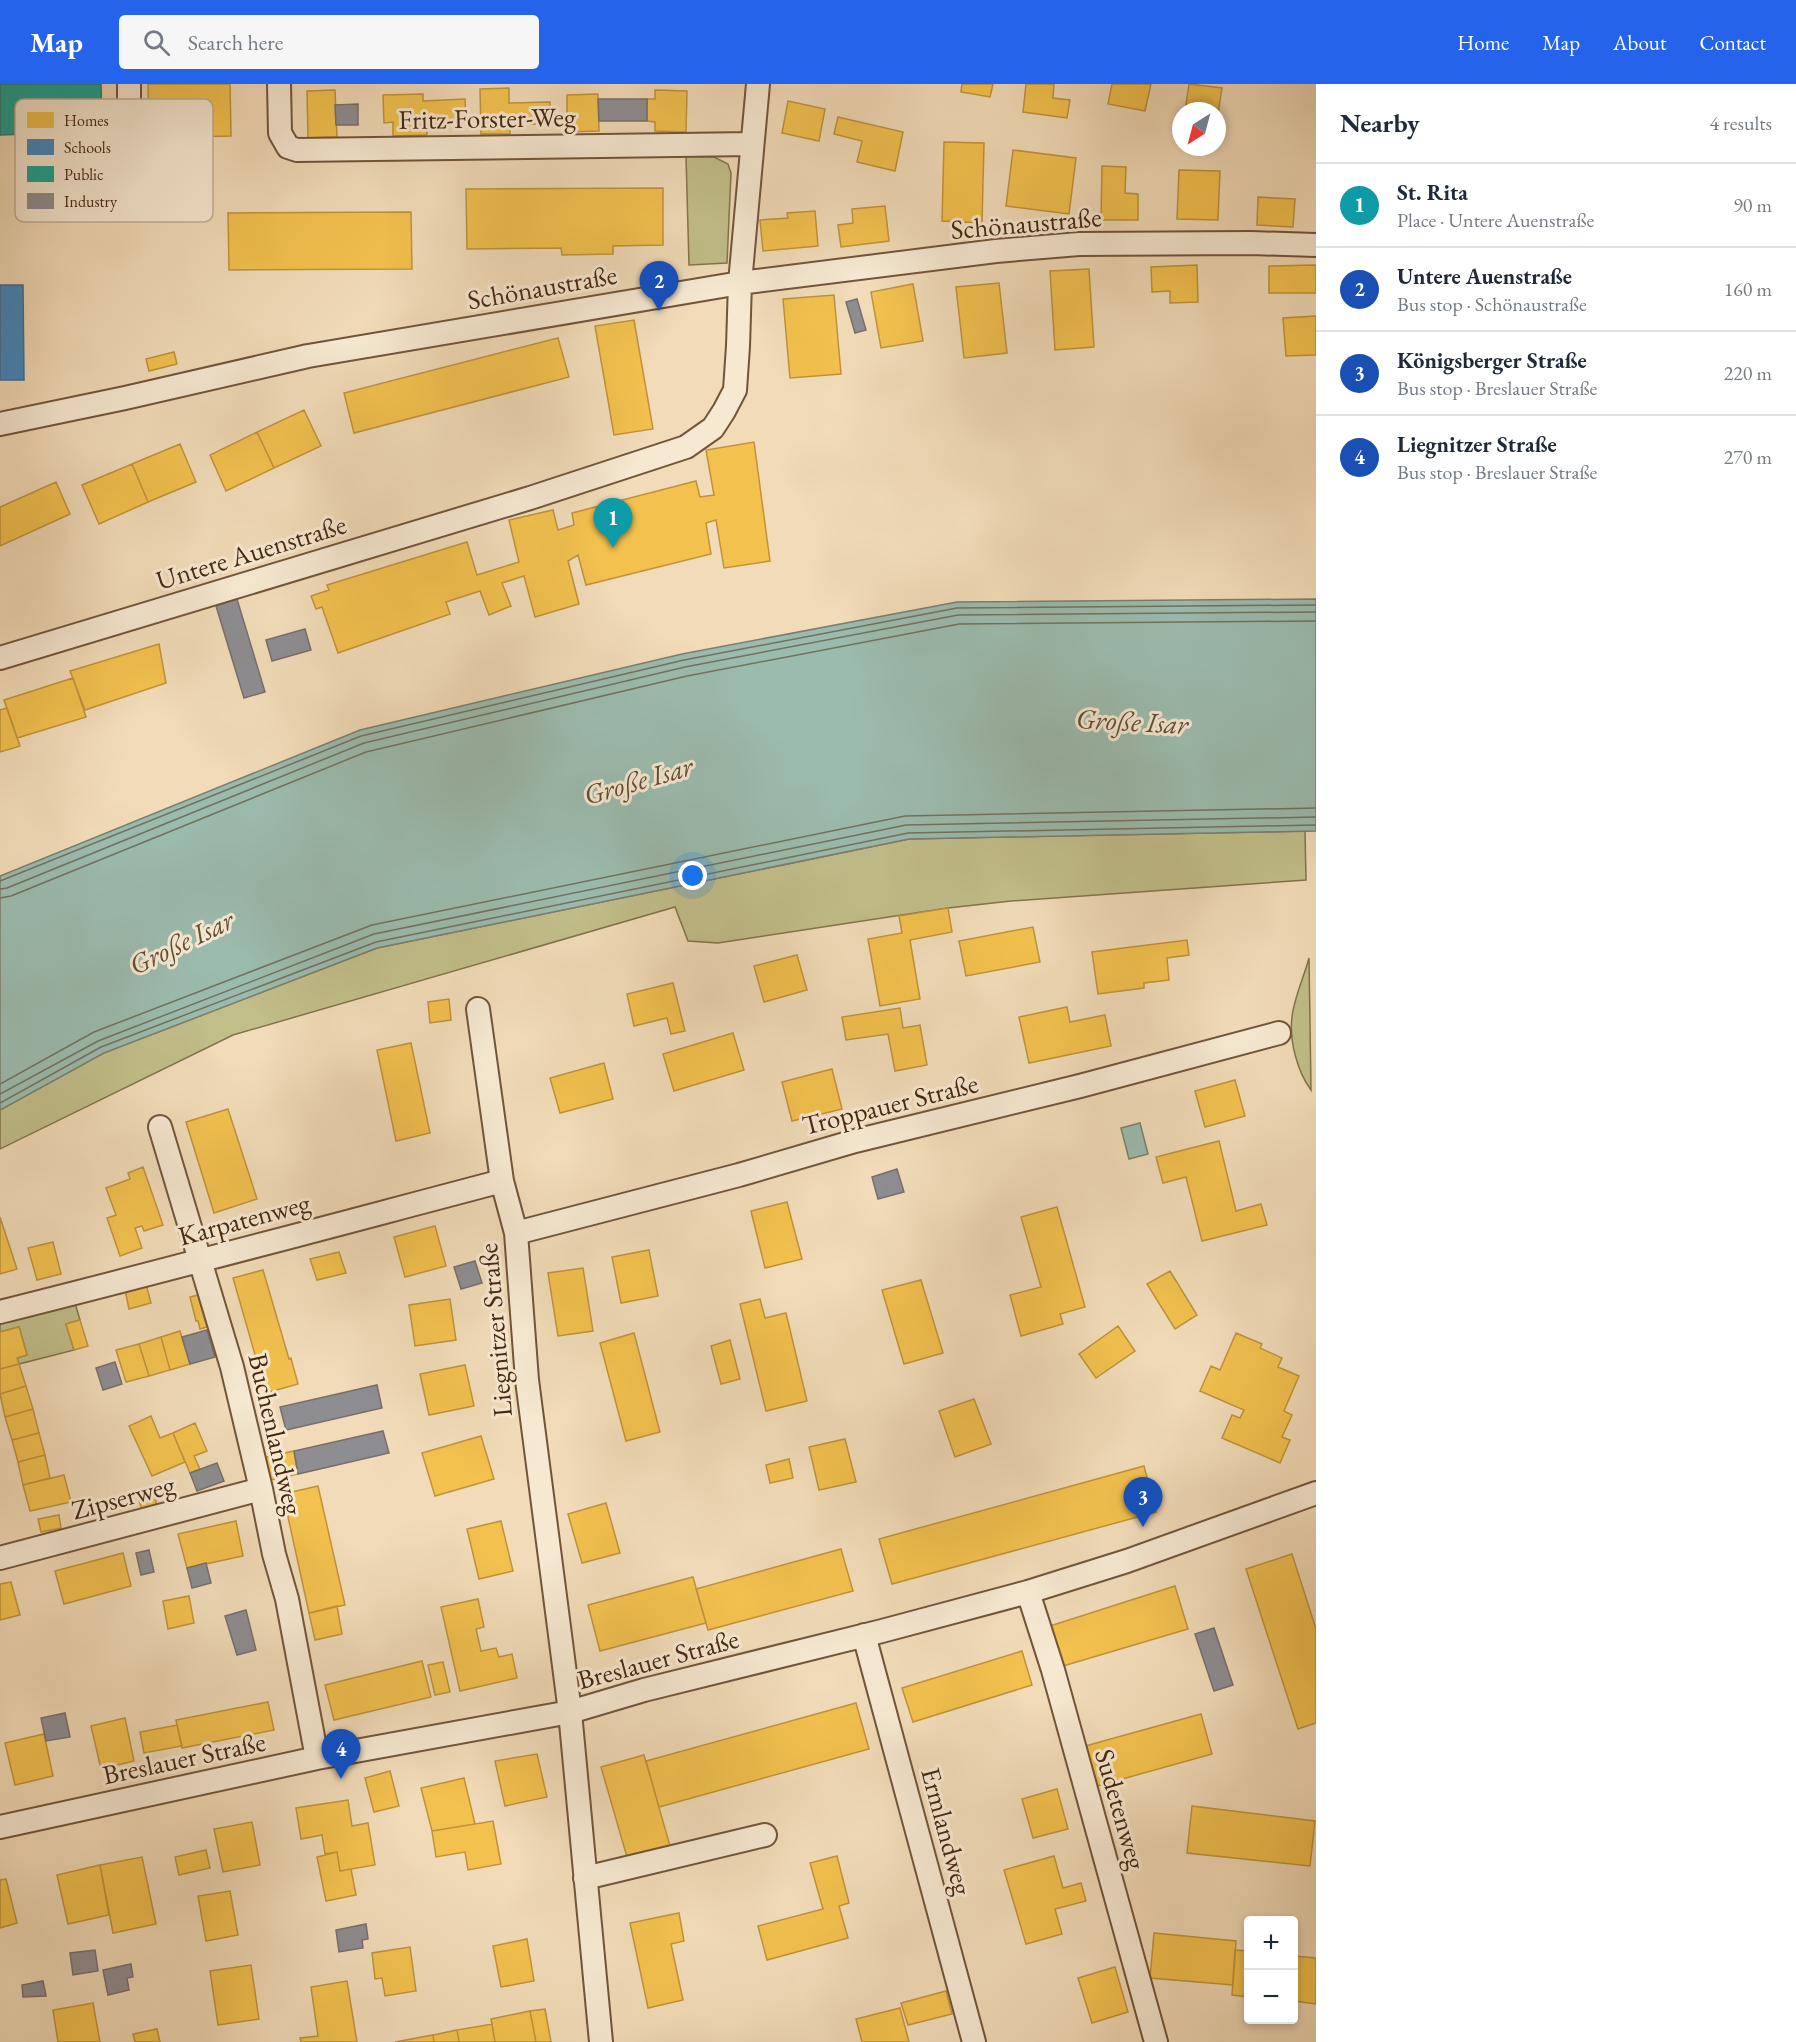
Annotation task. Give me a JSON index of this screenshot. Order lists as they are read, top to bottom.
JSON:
{
  "streets": {
    "street": [
      "Fritz-Forster-Weg",
      "Schönaustraße",
      "Untere Auenstraße",
      "Troppauer Straße",
      "Karpatenweg",
      "Liegnitzer Straße",
      "Buchenlandweg",
      "Zipserweg",
      "Breslauer Straße",
      "Sudetenweg",
      "Ermlandweg"
    ]
  },
  "crossings": [
    ["Fritz-Forster-Weg", "Untere Auenstraße"],
    ["Schönaustraße", "Untere Auenstraße"],
    ["Troppauer Straße", "Liegnitzer Straße"],
    ["Karpatenweg", "Liegnitzer Straße"],
    ["Karpatenweg", "Buchenlandweg"],
    ["Liegnitzer Straße", "Breslauer Straße"],
    ["Buchenlandweg", "Zipserweg"],
    ["Buchenlandweg", "Breslauer Straße"],
    ["Breslauer Straße", "Sudetenweg"],
    ["Breslauer Straße", "Ermlandweg"]
  ],
  "water": ["Große Isar"],
  "legend": [
    "Homes",
    "Schools",
    "Public",
    "Industry"
  ],
  "north": "bottom left",
  "page": {
    "header": "Map",
    "search": "Search here",
    "nav": [
      "Home",
      "Map",
      "About",
      "Contact"
    ],
    "heading": ["Nearby", "4 results"],
    "list": [
      {
        "mark": "1",
        "name": "St. Rita",
        "note": "Place · Untere Auenstraße",
        "value": "90 m"
      },
      {
        "mark": "2",
        "name": "Untere Auenstraße",
        "note": "Bus stop · Schönaustraße",
        "value": "160 m"
      },
      {
        "mark": "3",
        "name": "Königsberger Straße",
        "note": "Bus stop · Breslauer Straße",
        "value": "220 m"
      },
      {
        "mark": "4",
        "name": "Liegnitzer Straße",
        "note": "Bus stop · Breslauer Straße",
        "value": "270 m"
      }
    ],
    "pins": [
      "2",
      "1",
      "3",
      "4"
    ],
    "map_buttons": ["+", "−"]
  }
}
